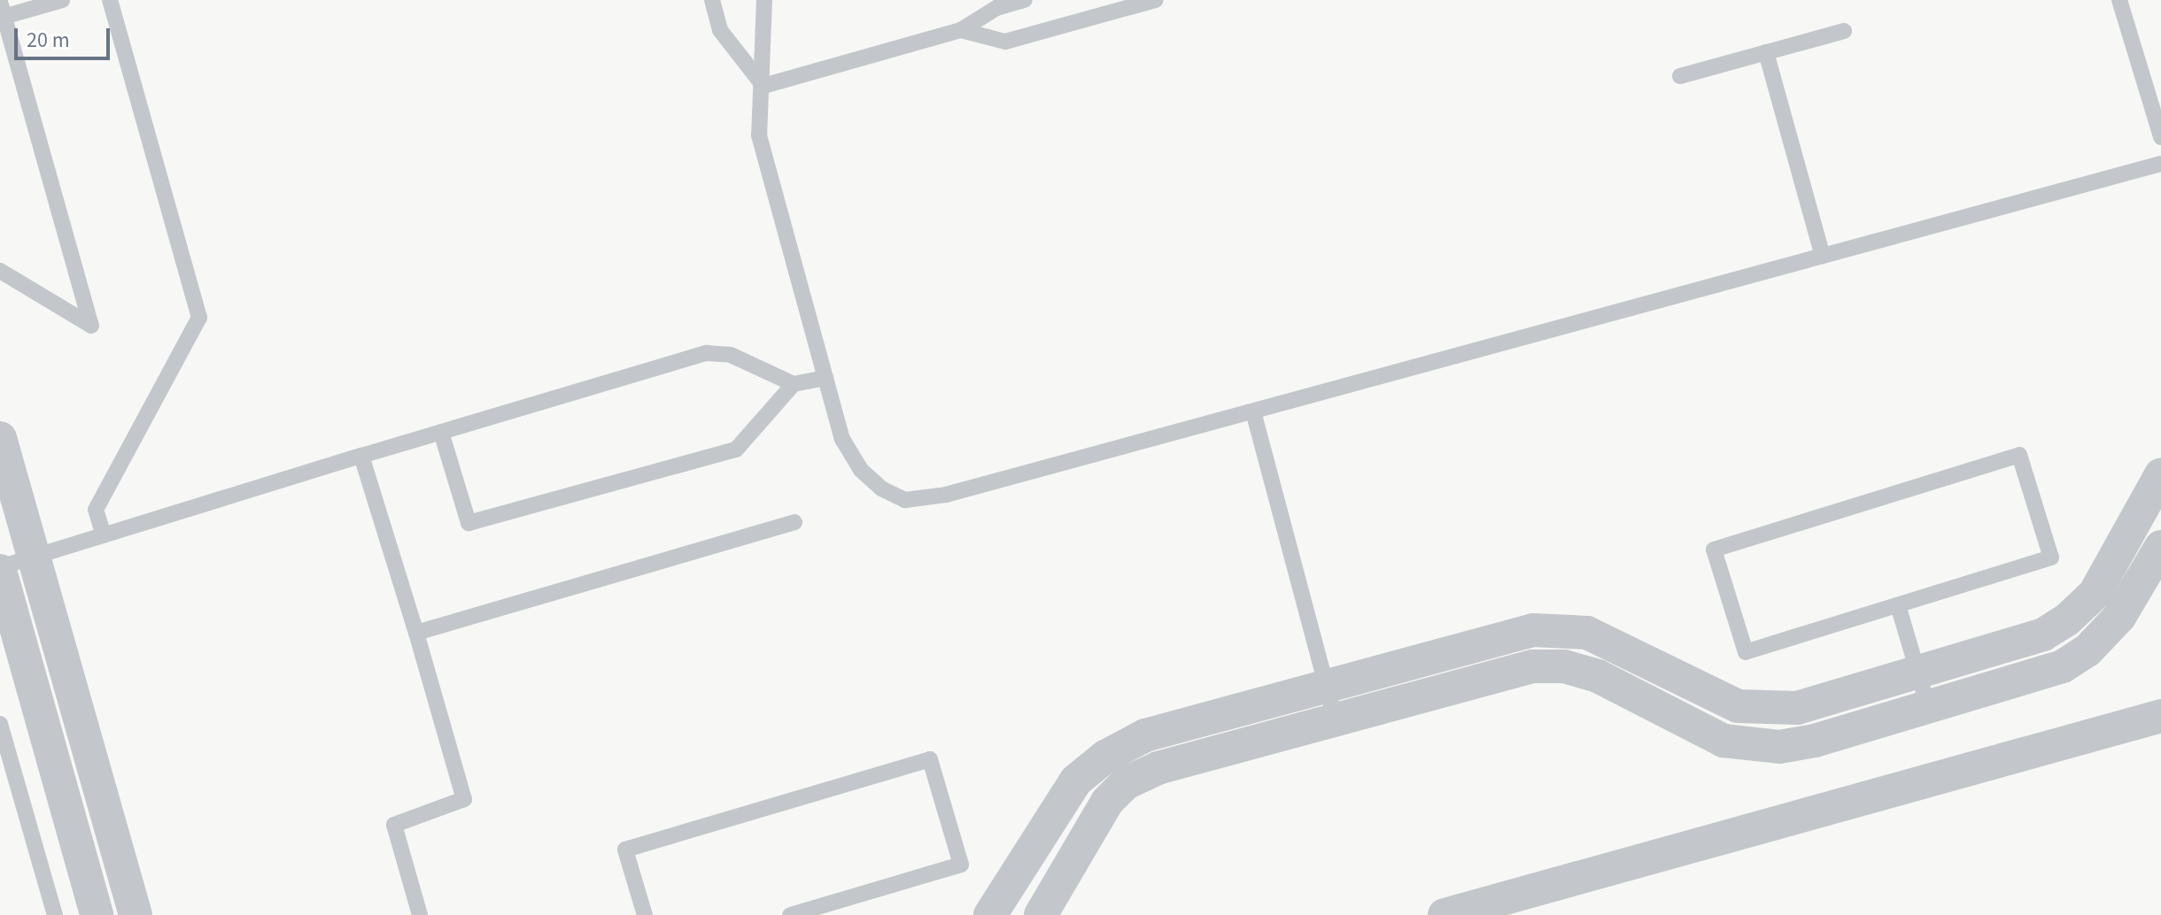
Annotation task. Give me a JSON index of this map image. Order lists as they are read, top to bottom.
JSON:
{
  "scale_bar": "20 m"
}
